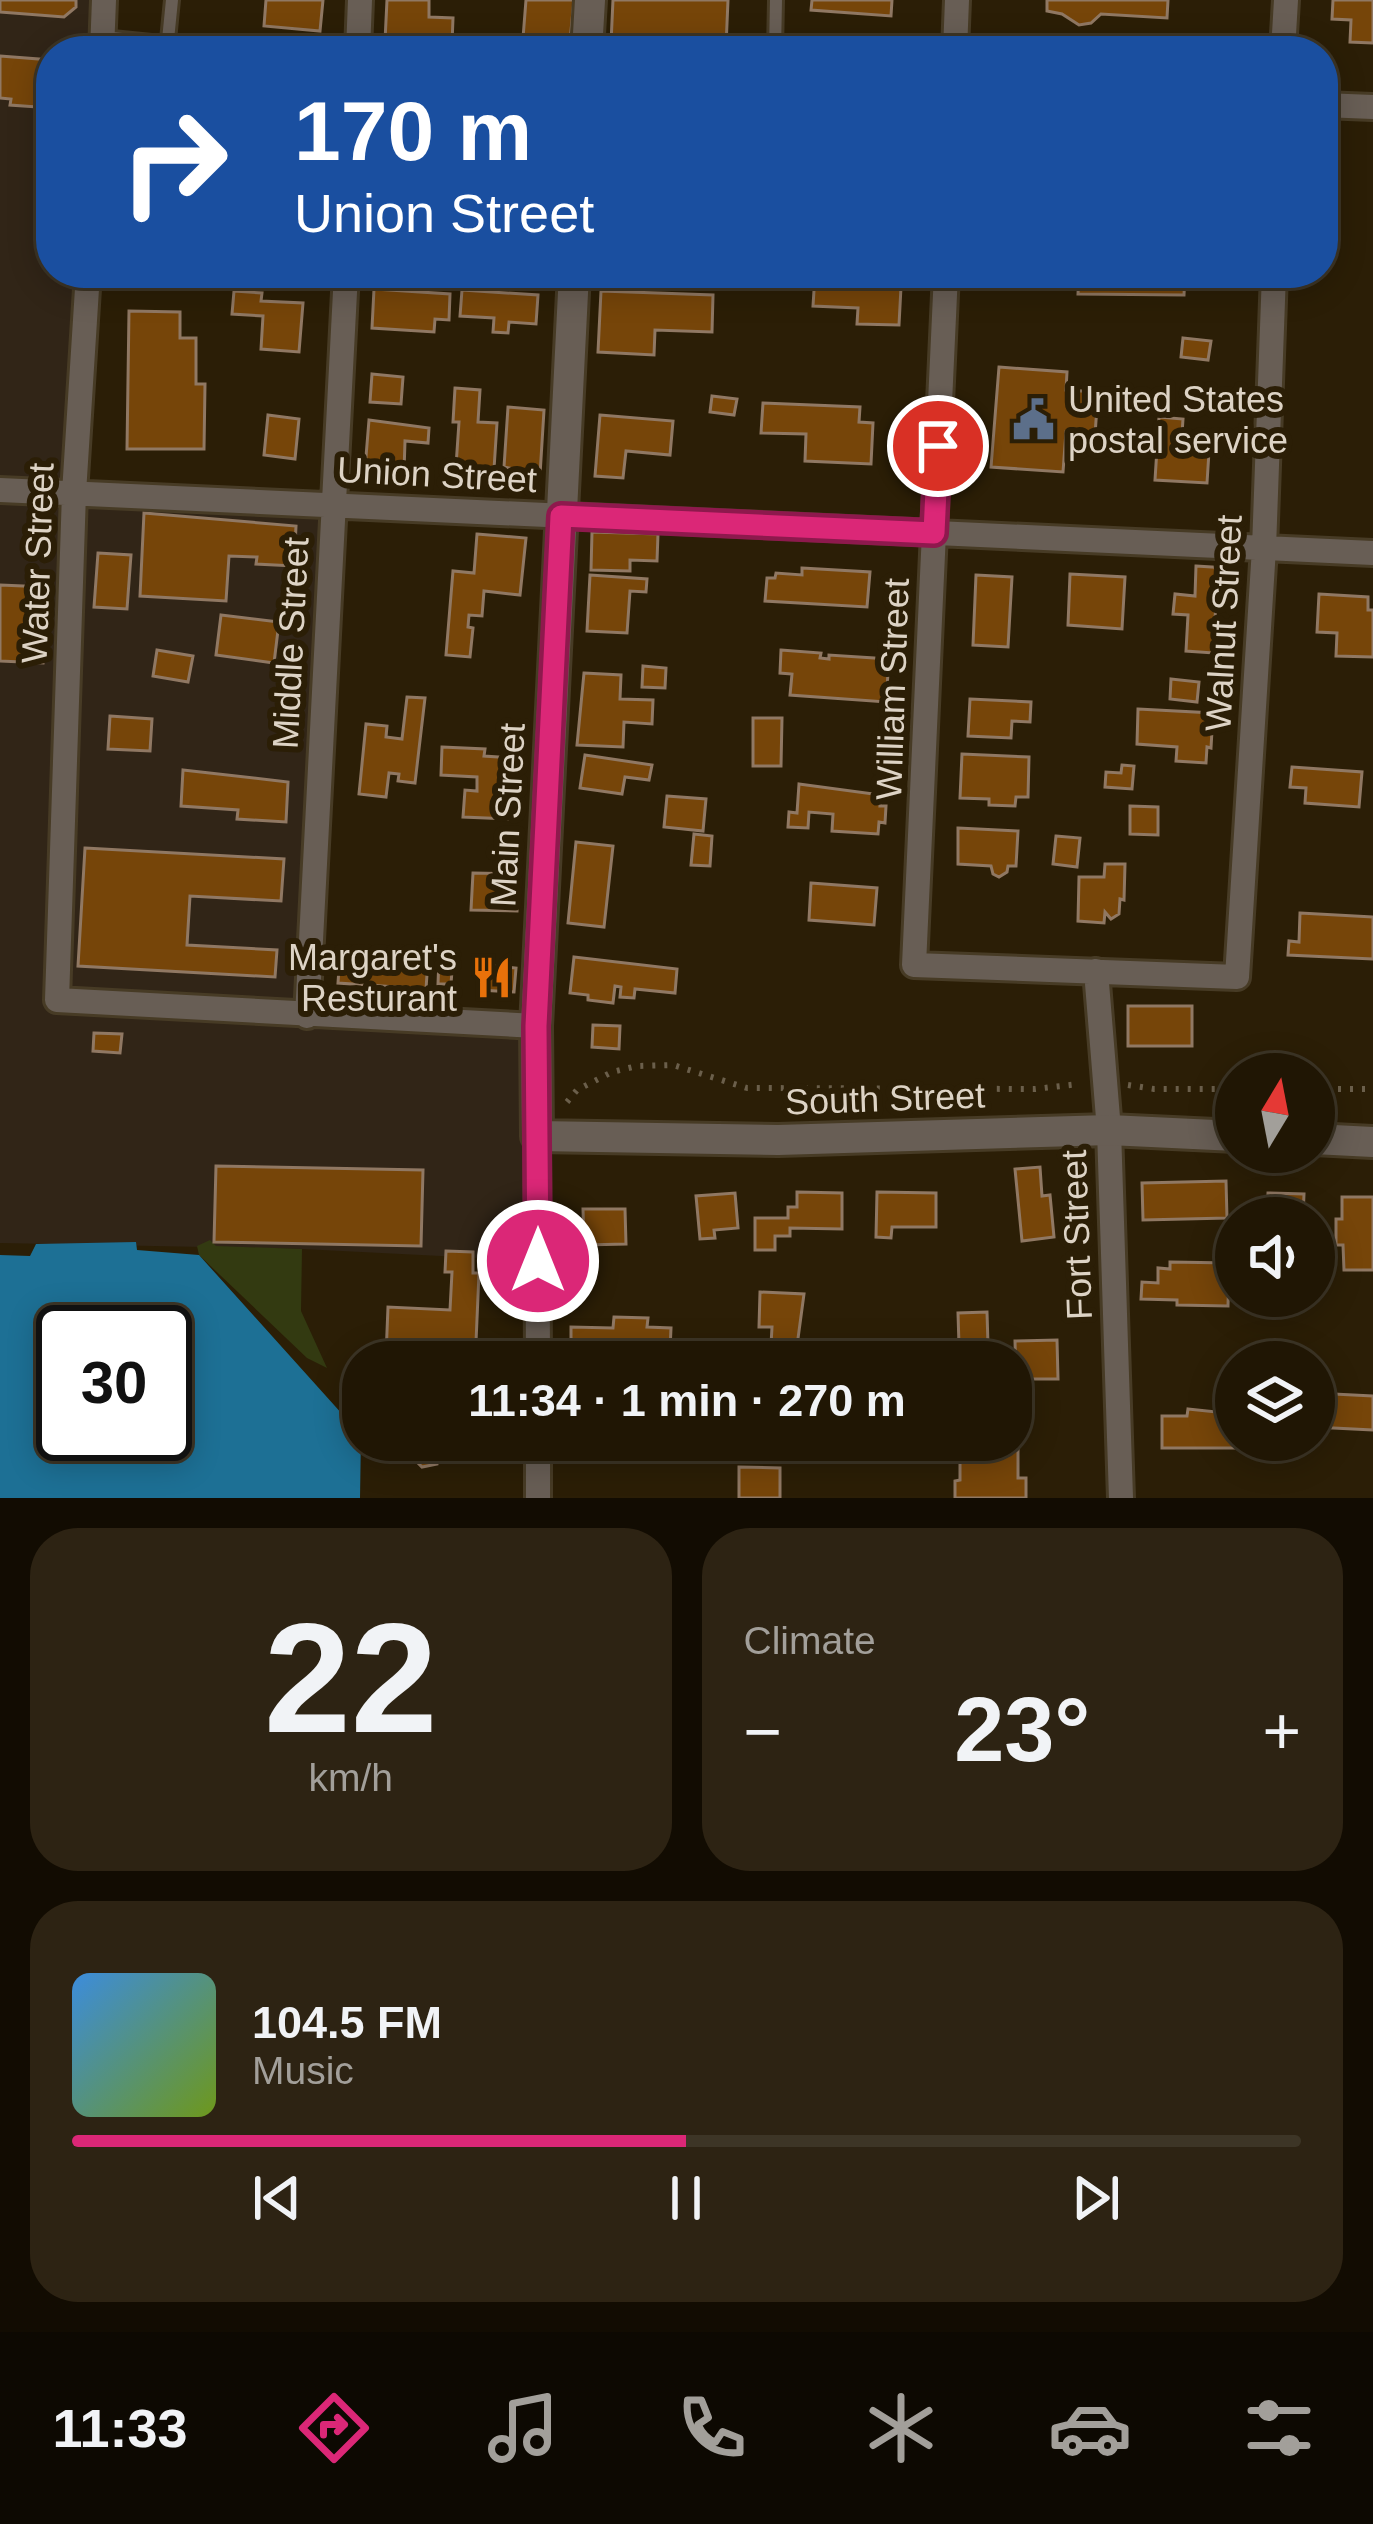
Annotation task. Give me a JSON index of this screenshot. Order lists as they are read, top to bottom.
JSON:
{
  "streets": {
    "street": [
      "Union Street",
      "Water Street",
      "Walnut Street",
      "Middle Street",
      "William Street",
      "Main Street",
      "South Street",
      "Fort Street"
    ]
  },
  "crossings": [
    ["Union Street", "Water Street"],
    ["Union Street", "Walnut Street"],
    ["Union Street", "Middle Street"],
    ["Union Street", "William Street"],
    ["Union Street", "Main Street"],
    ["Water Street", "Middle Street"],
    ["Walnut Street", "William Street"],
    ["Walnut Street", "Fort Street"],
    ["William Street", "Fort Street"],
    ["Main Street", "South Street"],
    ["South Street", "Fort Street"]
  ],
  "places": {
    "public building": ["United States postal service"],
    "restaurant": ["Margaret's Resturant"]
  },
  "north": "top",
  "page": {
    "turn": ["170 m", "Union Street"],
    "limit": "30",
    "trip": "11:34 · 1 min · 270 m",
    "tile": [
      ["22", "km/h"],
      "Climate"
    ],
    "heat": ["−", "23°", "+"],
    "song": ["104.5 FM", "Music"],
    "tabs": "11:33"
  }
}
